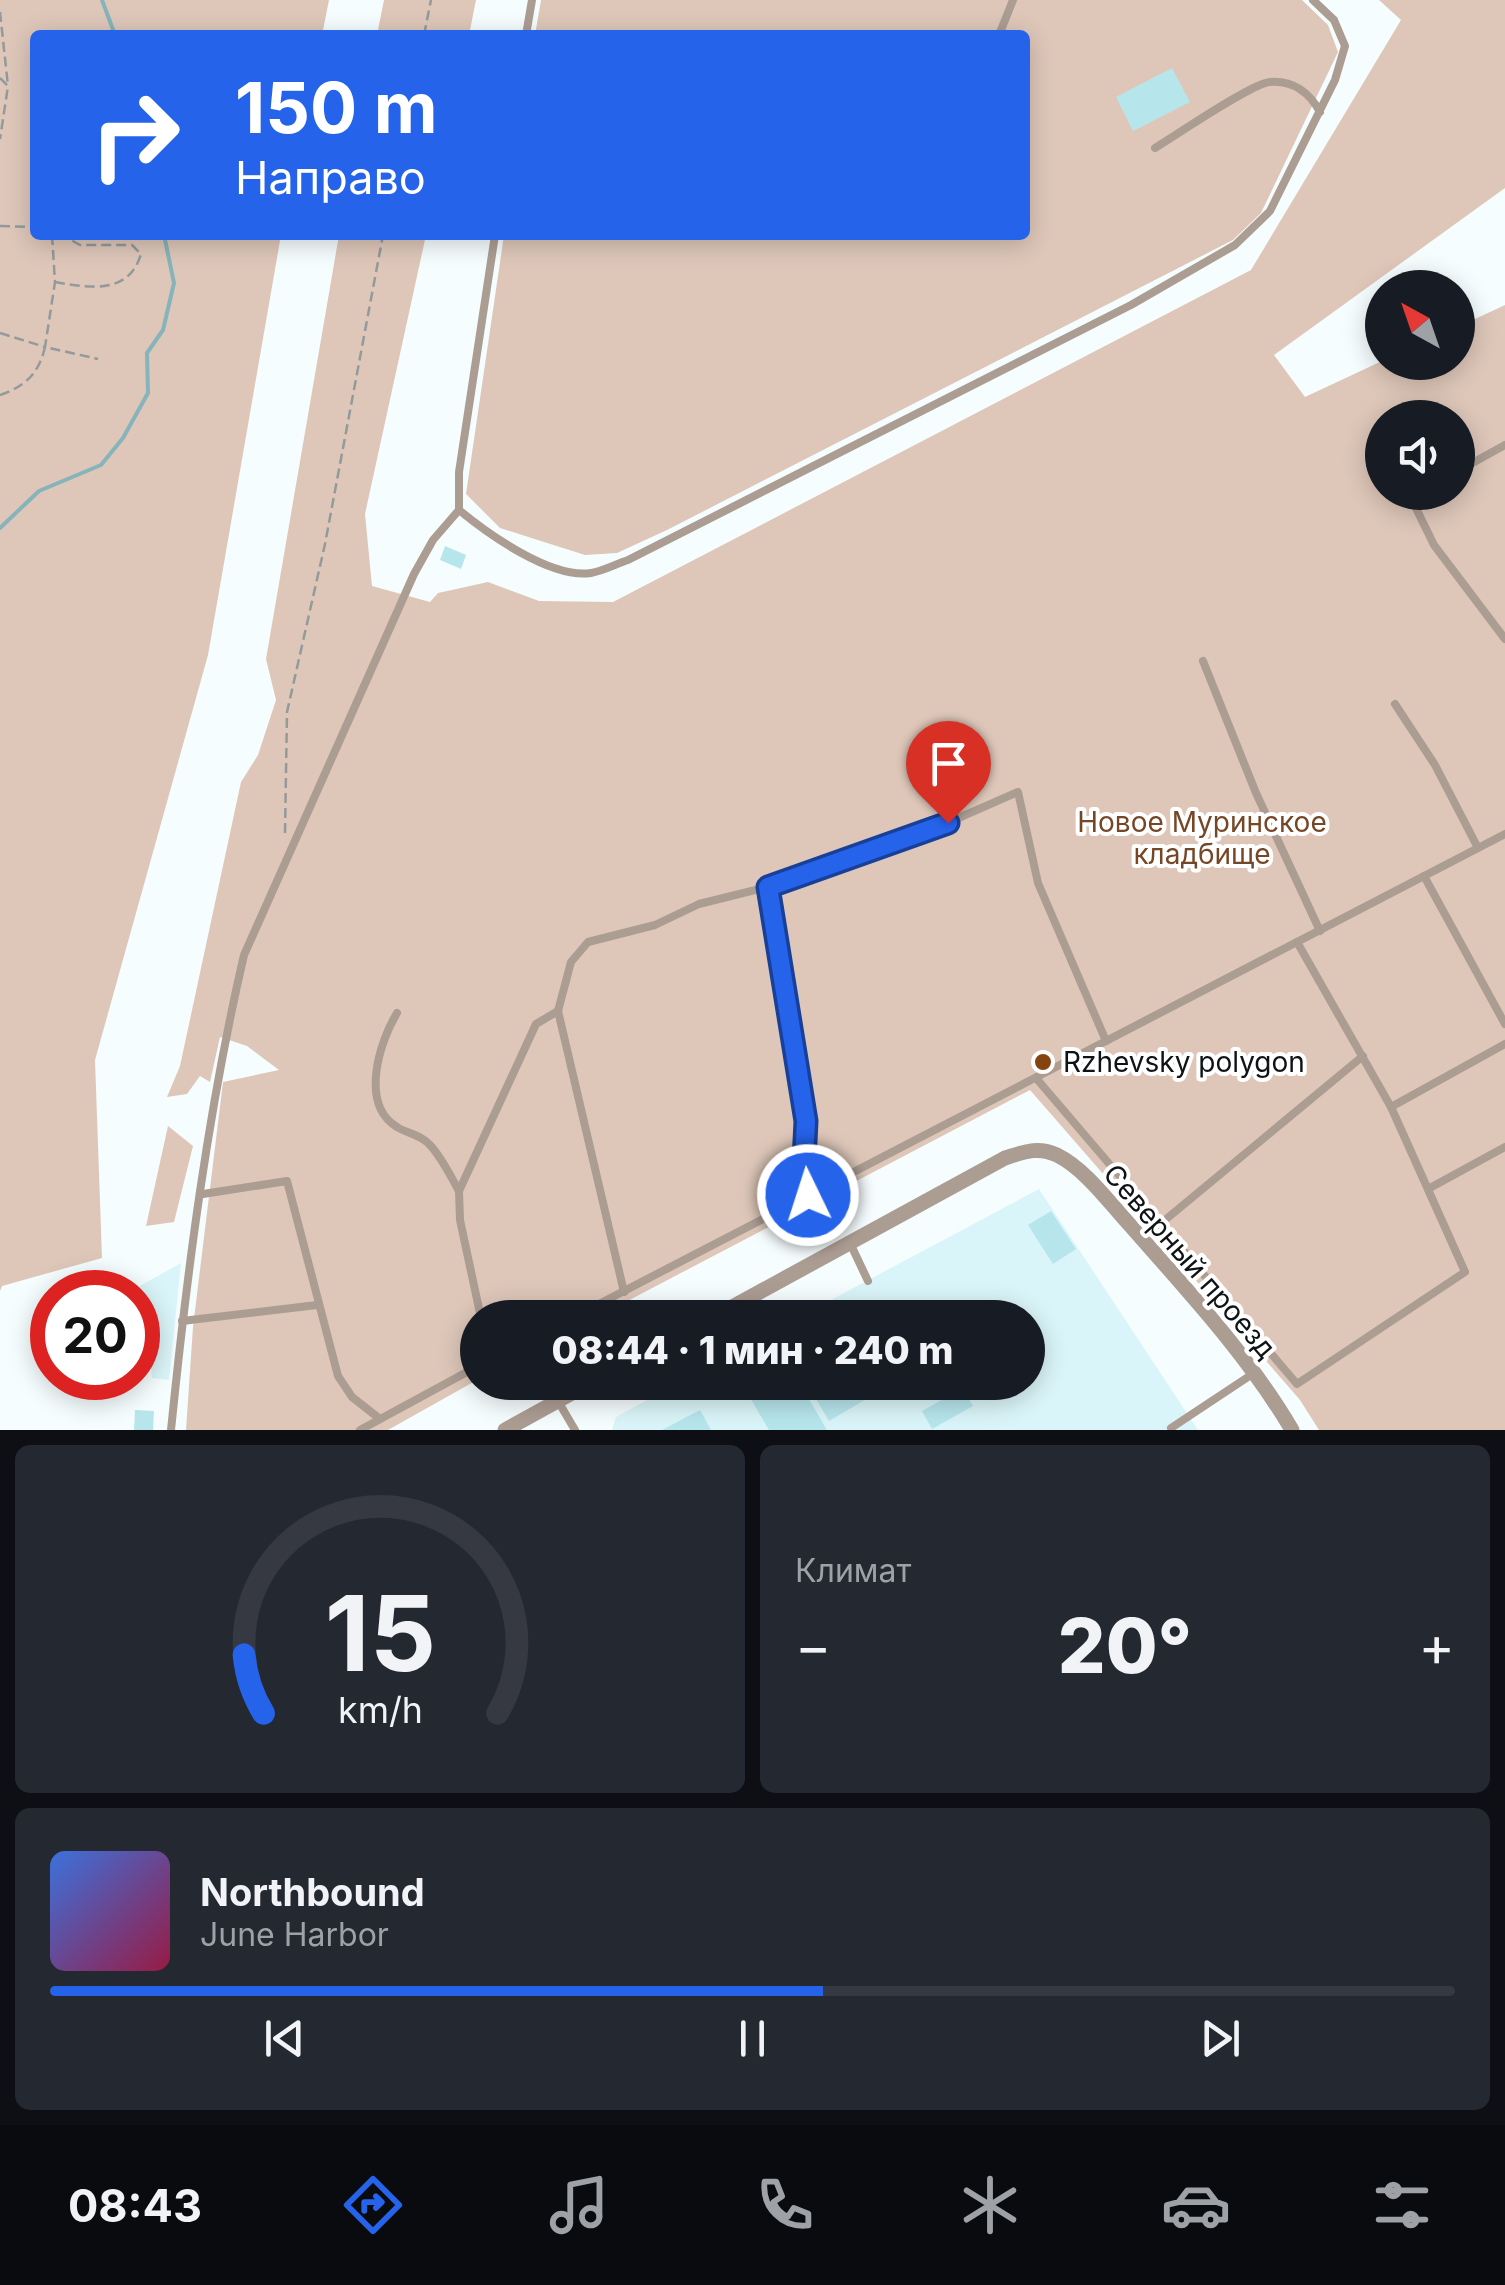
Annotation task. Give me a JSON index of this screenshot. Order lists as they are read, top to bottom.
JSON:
{
  "streets": {
    "street": ["Северный проезд"]
  },
  "parks": ["Новое Муринское кладбище"],
  "places": ["Rzhevsky polygon"],
  "north": "top left",
  "page": {
    "turn": ["150 m", "Направо"],
    "limit": "20",
    "trip": "08:44 · 1 мин · 240 m",
    "tile": "Климат",
    "heat": ["−", "20°", "+"],
    "song": ["Northbound", "June Harbor"],
    "tabs": "08:43",
    "gauge": ["15", "km/h"]
  }
}
